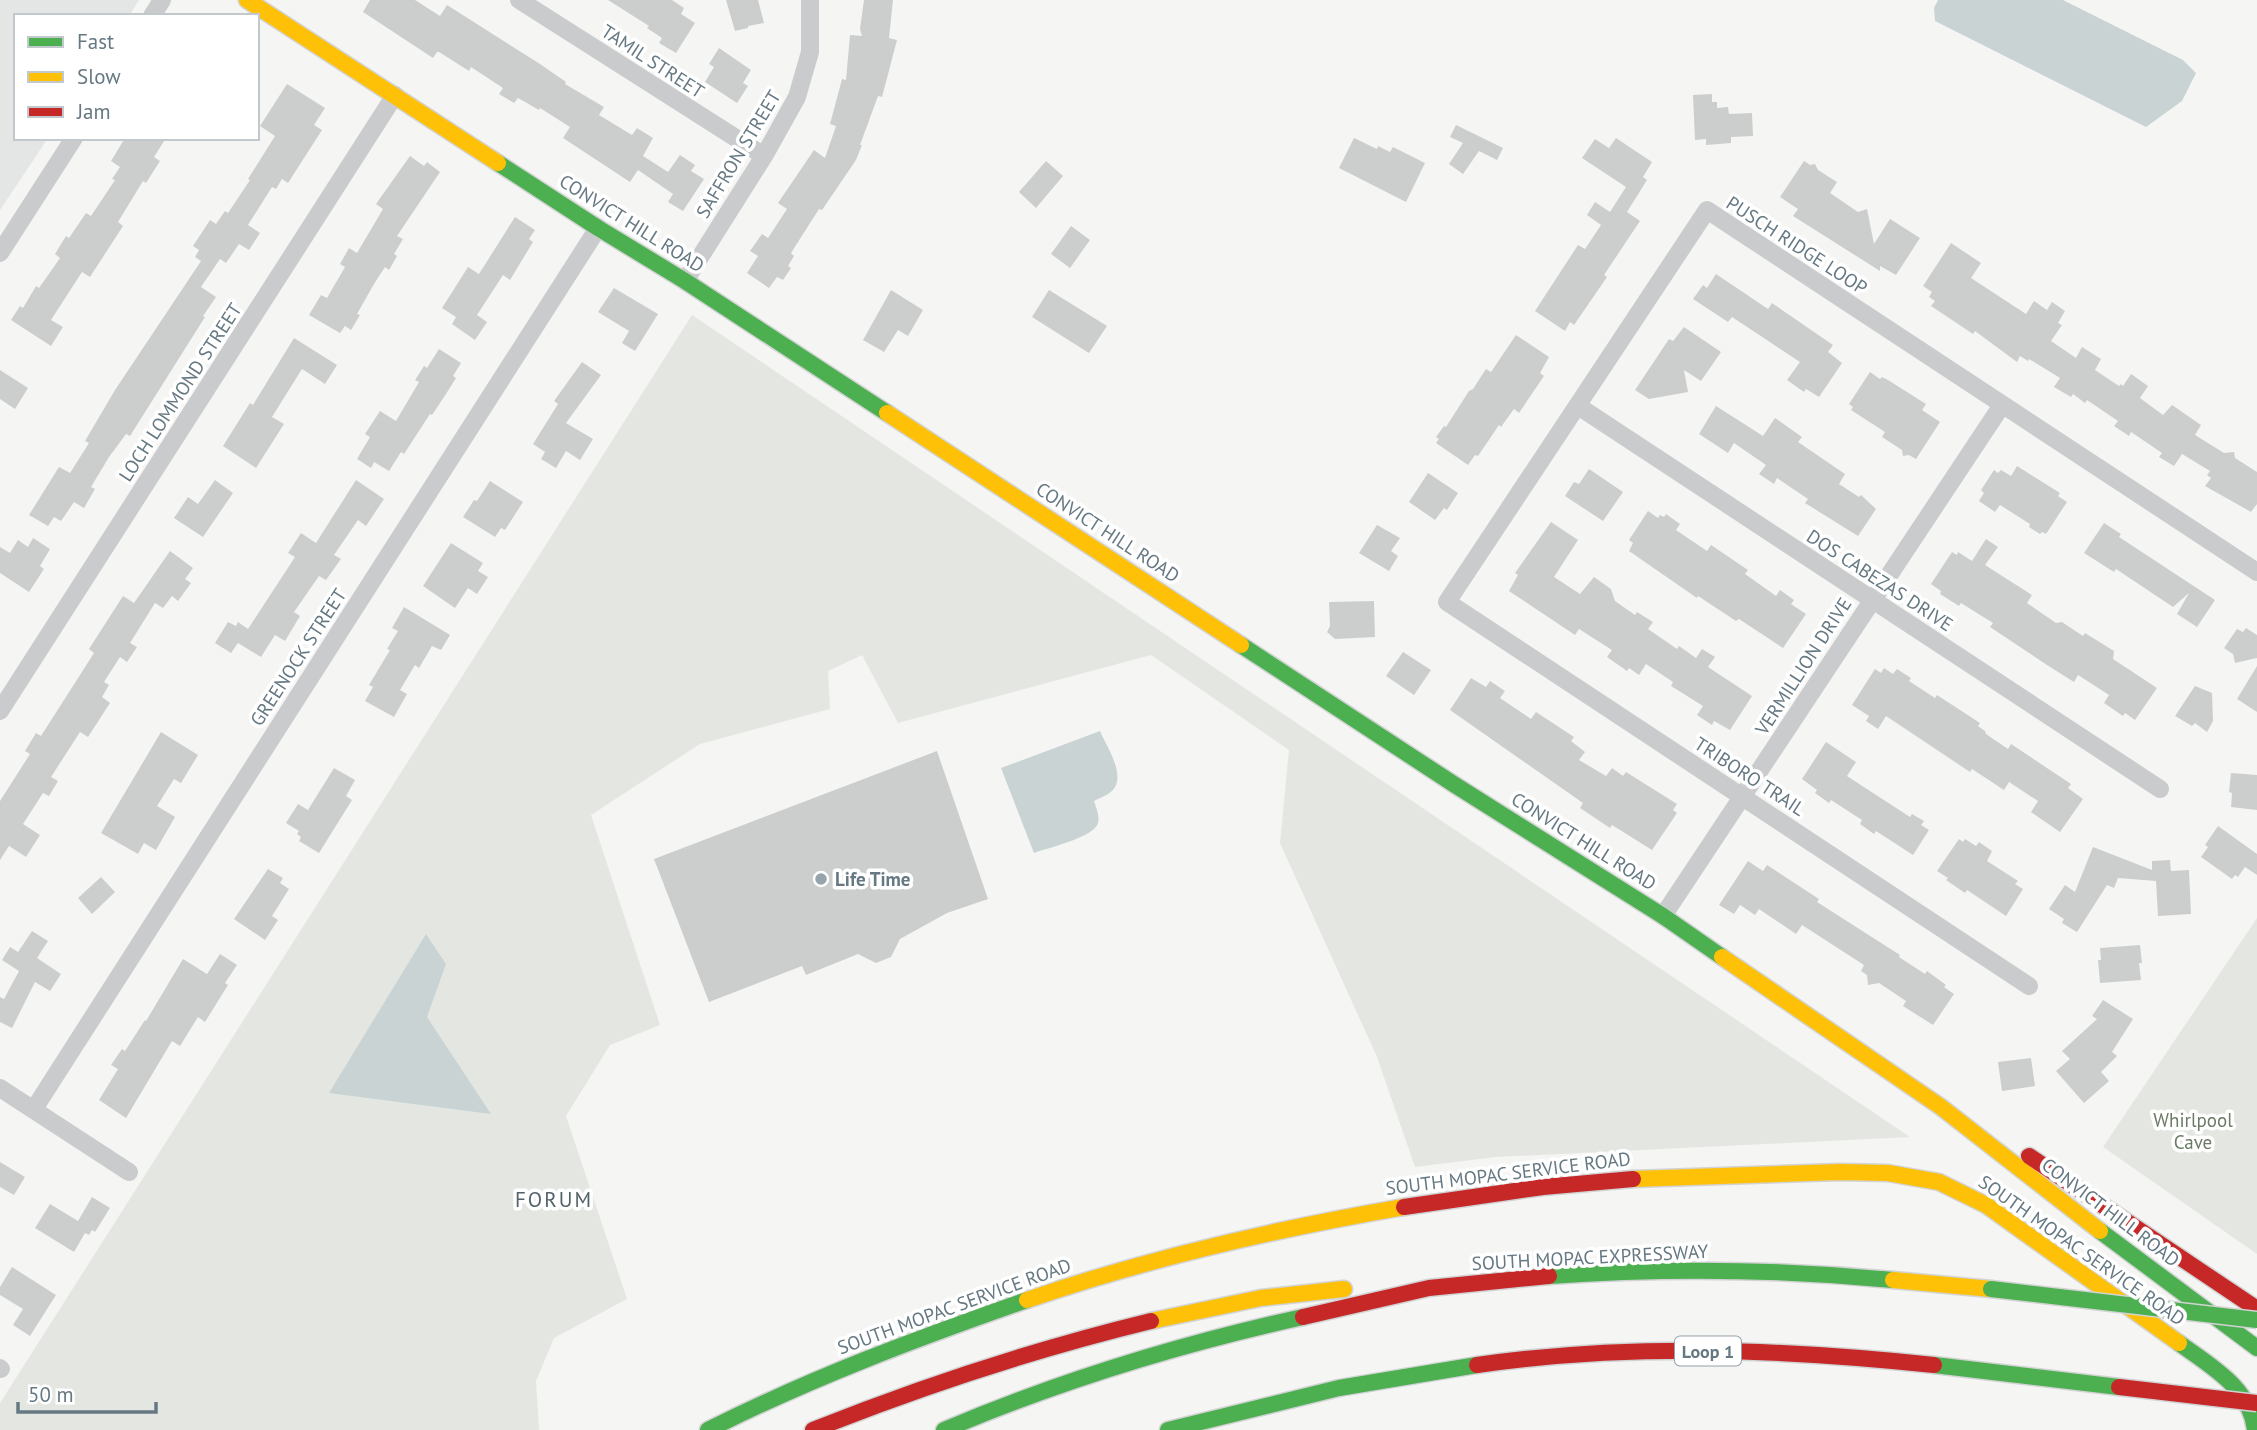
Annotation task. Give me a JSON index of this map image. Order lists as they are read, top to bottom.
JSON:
{
  "streets": {
    "main road": [
      "CONVICT HILL ROAD",
      "SOUTH MOPAC SERVICE ROAD",
      "SOUTH MOPAC EXPRESSWAY",
      "Loop 1"
    ],
    "street": [
      "TAMIL STREET",
      "SAFFRON STREET",
      "PUSCH RIDGE LOOP",
      "LOCH LOMMOND STREET",
      "DOS CABEZAS DRIVE",
      "GREENOCK STREET",
      "VERMILLION DRIVE",
      "TRIBORO TRAIL"
    ]
  },
  "crossings": [
    ["TAMIL STREET", "SAFFRON STREET"],
    ["SAFFRON STREET", "CONVICT HILL ROAD"],
    ["CONVICT HILL ROAD", "LOCH LOMMOND STREET"],
    ["CONVICT HILL ROAD", "GREENOCK STREET"],
    ["CONVICT HILL ROAD", "VERMILLION DRIVE"],
    ["PUSCH RIDGE LOOP", "DOS CABEZAS DRIVE"],
    ["PUSCH RIDGE LOOP", "VERMILLION DRIVE"],
    ["PUSCH RIDGE LOOP", "TRIBORO TRAIL"],
    ["DOS CABEZAS DRIVE", "VERMILLION DRIVE"],
    ["VERMILLION DRIVE", "TRIBORO TRAIL"]
  ],
  "districts": ["FORUM"],
  "parks": ["Whirlpool Cave"],
  "places": ["Life Time"],
  "legend": ["Fast", "Slow", "Jam"],
  "scale_bar": "50 m"
}
